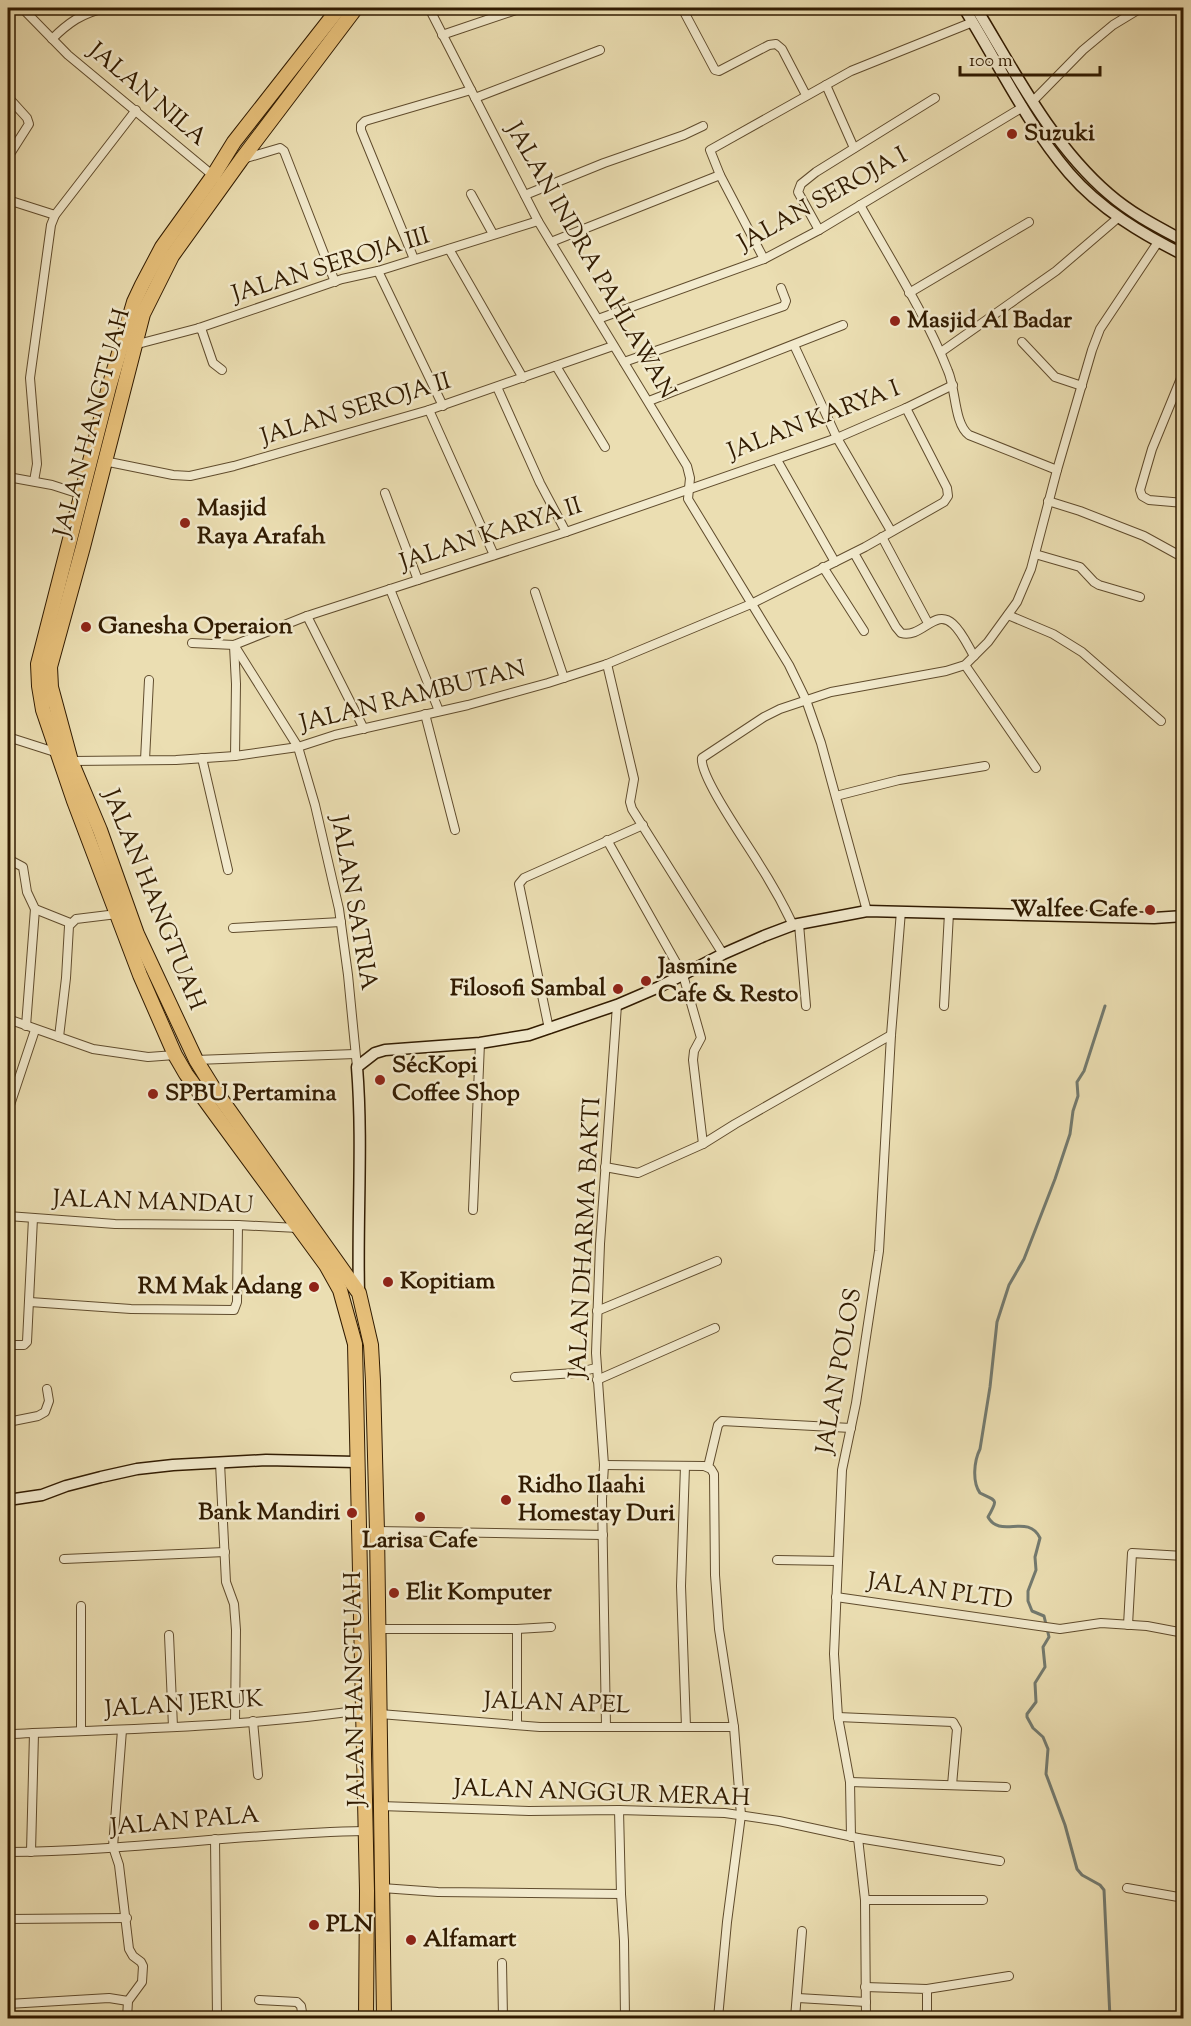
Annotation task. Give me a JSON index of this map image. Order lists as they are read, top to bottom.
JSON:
{
  "streets": {
    "highway": ["JALAN HANGTUAH"],
    "street": [
      "JALAN NILA",
      "JALAN SEROJA I",
      "JALAN INDRA PAHLAWAN",
      "JALAN SEROJA III",
      "JALAN SEROJA II",
      "JALAN KARYA I",
      "JALAN KARYA II",
      "JALAN RAMBUTAN",
      "JALAN SATRIA",
      "JALAN MANDAU",
      "JALAN DHARMA BAKTI",
      "JALAN POLOS",
      "JALAN PLTD",
      "JALAN APEL",
      "JALAN JERUK",
      "JALAN ANGGUR MERAH",
      "JALAN PALA"
    ]
  },
  "crossings": [
    ["JALAN NILA", "JALAN HANGTUAH"],
    ["JALAN SEROJA I", "JALAN INDRA PAHLAWAN"],
    ["JALAN INDRA PAHLAWAN", "JALAN SEROJA III"],
    ["JALAN INDRA PAHLAWAN", "JALAN SEROJA II"],
    ["JALAN INDRA PAHLAWAN", "JALAN KARYA I"],
    ["JALAN INDRA PAHLAWAN", "JALAN KARYA II"],
    ["JALAN INDRA PAHLAWAN", "JALAN RAMBUTAN"],
    ["JALAN SEROJA III", "JALAN HANGTUAH"],
    ["JALAN SEROJA II", "JALAN HANGTUAH"],
    ["JALAN KARYA I", "JALAN KARYA II"],
    ["JALAN KARYA I", "JALAN RAMBUTAN"],
    ["JALAN HANGTUAH", "JALAN RAMBUTAN"],
    ["JALAN HANGTUAH", "JALAN MANDAU"],
    ["JALAN HANGTUAH", "JALAN APEL"],
    ["JALAN HANGTUAH", "JALAN JERUK"],
    ["JALAN HANGTUAH", "JALAN ANGGUR MERAH"],
    ["JALAN HANGTUAH", "JALAN PALA"],
    ["JALAN KARYA II", "JALAN SATRIA"],
    ["JALAN RAMBUTAN", "JALAN SATRIA"],
    ["JALAN DHARMA BAKTI", "JALAN APEL"],
    ["JALAN POLOS", "JALAN PLTD"],
    ["JALAN POLOS", "JALAN ANGGUR MERAH"]
  ],
  "places": [
    "Suzuki",
    "Masjid Al Badar",
    "Masjid Raya Arafah",
    "Ganesha Operaion",
    "Walfee Cafe",
    "Jasmine Cafe & Resto",
    "Filosofi Sambal",
    "SécKopi Coffee Shop",
    "SPBU Pertamina",
    "Kopitiam",
    "RM Mak Adang",
    "Ridho Ilaahi Homestay Duri",
    "Bank Mandiri",
    "Larisa Cafe",
    "Elit Komputer",
    "PLN",
    "Alfamart"
  ],
  "scale_bar": "100 m"
}
